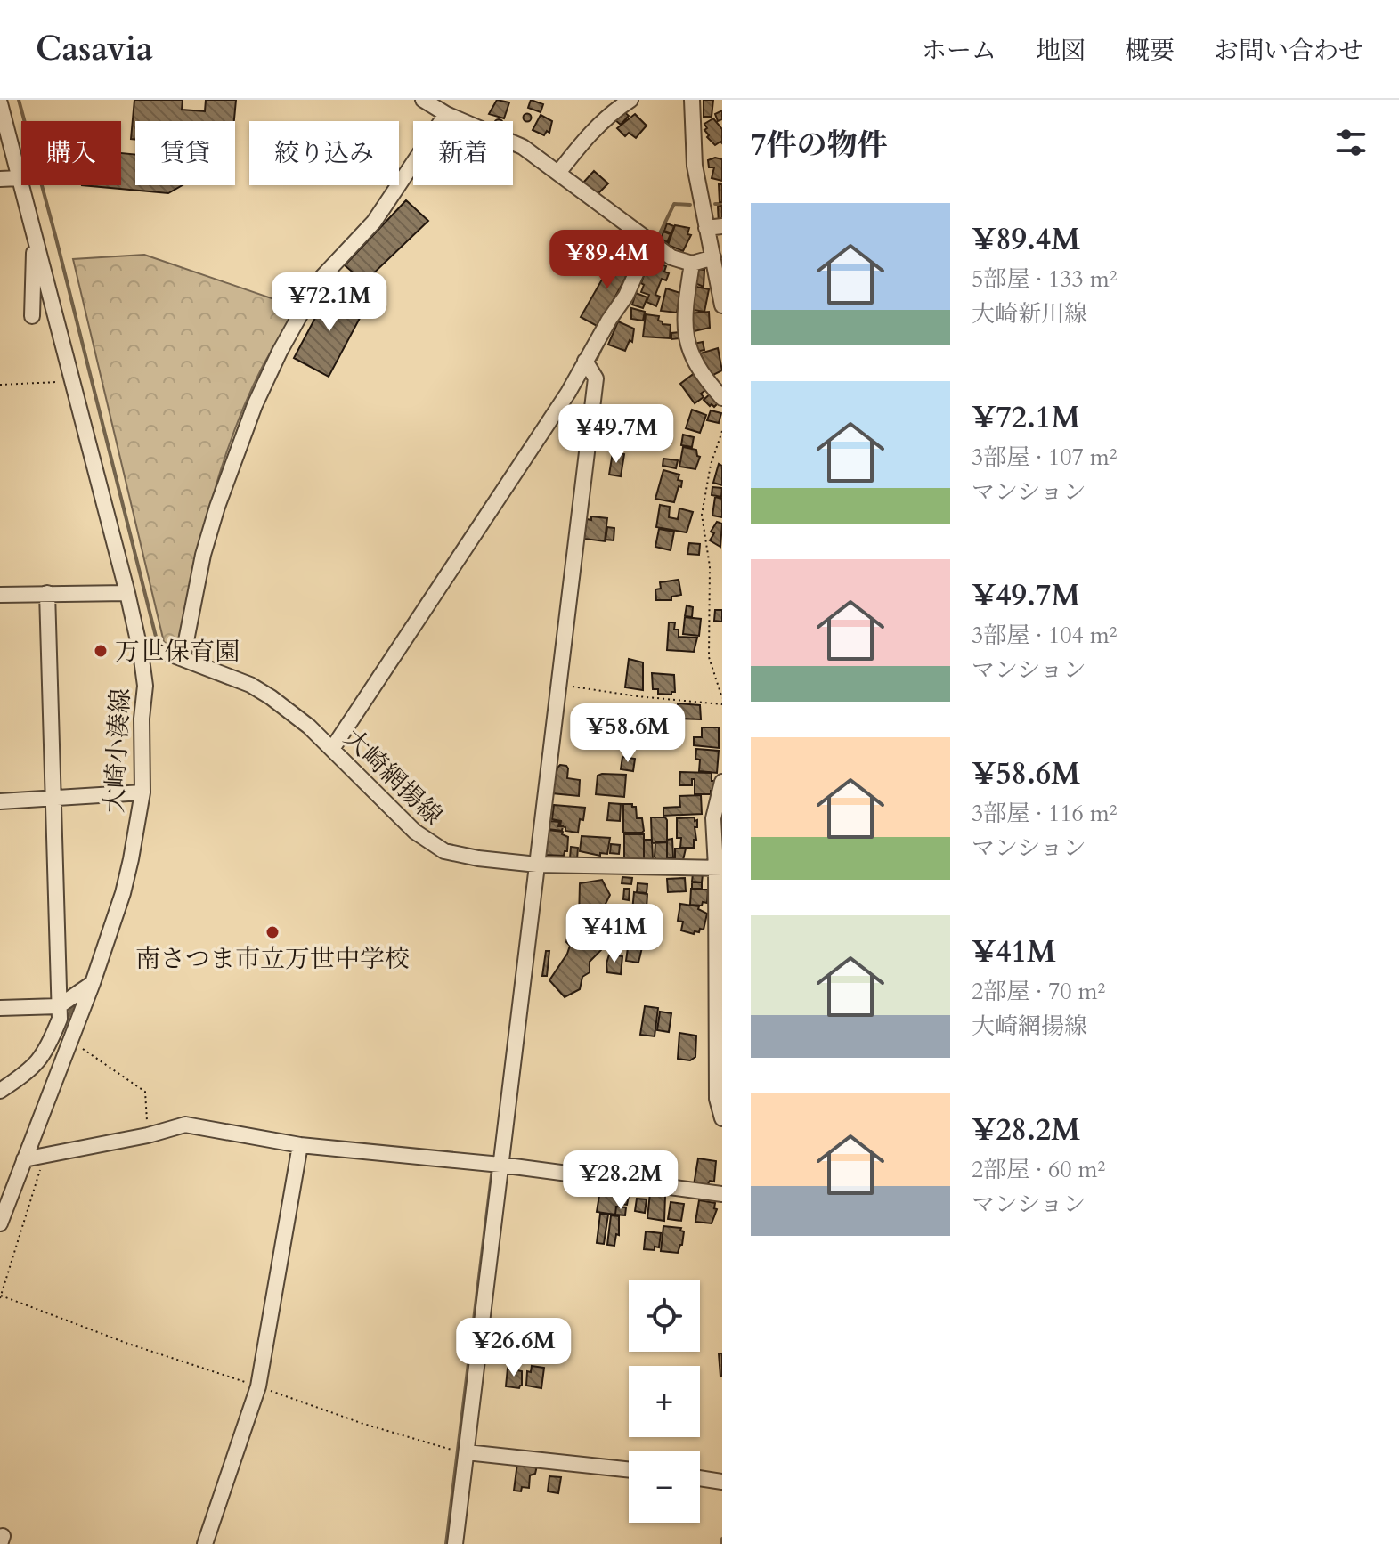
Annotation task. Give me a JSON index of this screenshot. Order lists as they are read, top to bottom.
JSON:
{
  "streets": {
    "street": ["大崎小湊線", "大崎網揚線"]
  },
  "crossings": [
    ["大崎小湊線", "大崎網揚線"]
  ],
  "places": ["万世保育園", "南さつま市立万世中学校"],
  "page": {
    "header": "Casavia",
    "nav": [
      "ホーム",
      "地図",
      "概要",
      "お問い合わせ"
    ],
    "heading": "7件の物件",
    "chip": [
      "購入",
      "賃貸",
      "絞り込み",
      "新着"
    ],
    "list": [
      {
        "name": "¥89.4M",
        "note": "5部屋 · 133 m² · 大崎新川線"
      },
      {
        "name": "¥72.1M",
        "note": "3部屋 · 107 m² · マンション"
      },
      {
        "name": "¥49.7M",
        "note": "3部屋 · 104 m² · マンション"
      },
      {
        "name": "¥58.6M",
        "note": "3部屋 · 116 m² · マンション"
      },
      {
        "name": "¥41M",
        "note": "2部屋 · 70 m² · 大崎網揚線"
      },
      {
        "name": "¥28.2M",
        "note": "2部屋 · 60 m² · マンション"
      }
    ],
    "price": [
      "¥89.4M",
      "¥72.1M",
      "¥49.7M",
      "¥58.6M",
      "¥41M",
      "¥28.2M",
      "¥26.6M"
    ],
    "map_buttons": ["+", "−"]
  }
}
